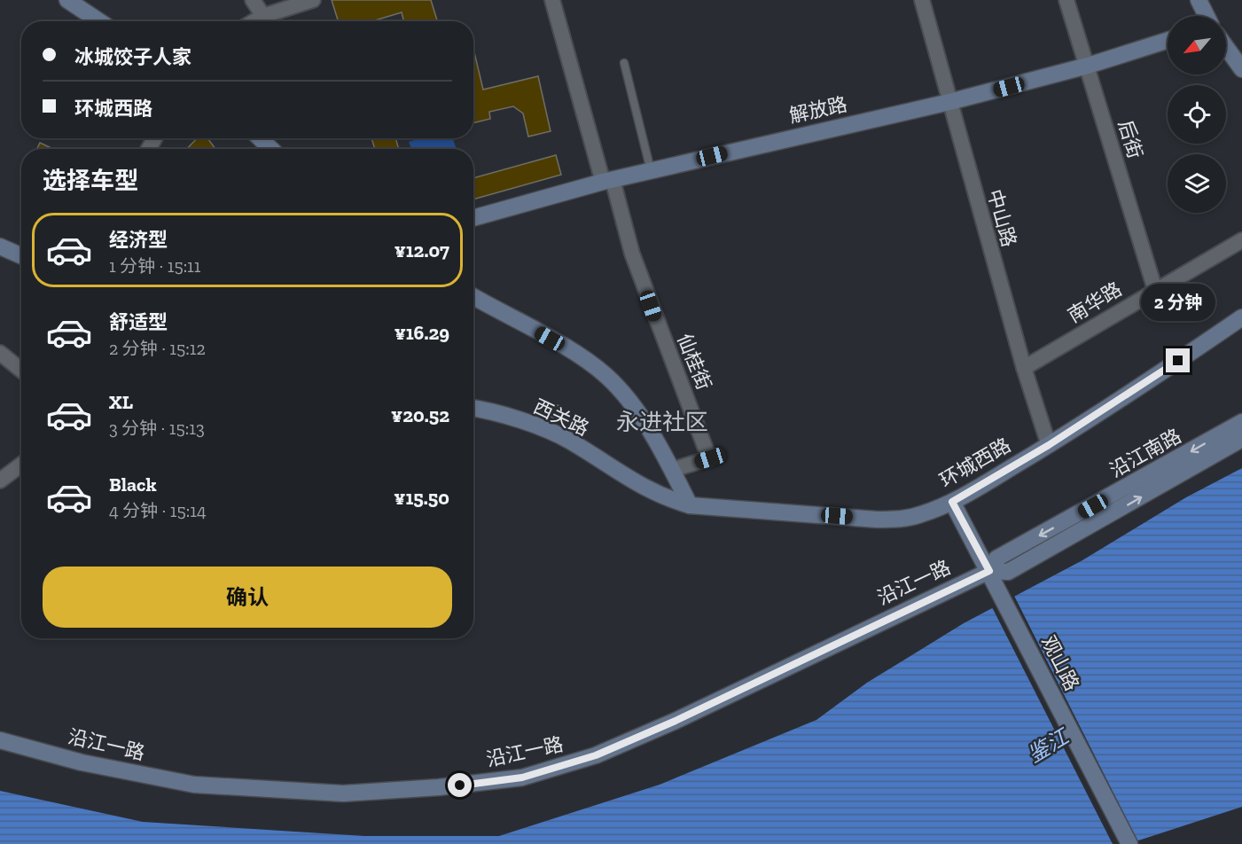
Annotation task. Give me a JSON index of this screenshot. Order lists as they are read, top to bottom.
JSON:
{
  "streets": {
    "street": [
      "解放路",
      "后街",
      "中山路",
      "南华路",
      "仙桂街",
      "西关路",
      "沿江南路",
      "环城西路",
      "沿江一路",
      "观山路"
    ]
  },
  "crossings": [
    ["解放路", "后街"],
    ["解放路", "中山路"],
    ["解放路", "仙桂街"],
    ["后街", "南华路"],
    ["中山路", "南华路"],
    ["中山路", "环城西路"],
    ["西关路", "环城西路"],
    ["沿江南路", "沿江一路"],
    ["沿江南路", "观山路"],
    ["环城西路", "观山路"],
    ["沿江一路", "观山路"]
  ],
  "districts": ["永进社区"],
  "water": ["鉴江"],
  "north": "bottom left",
  "page": {
    "banner": ["冰城饺子人家", "环城西路"],
    "heading": "选择车型",
    "list": [
      {
        "name": "经济型",
        "note": "1 分钟 · 15:11",
        "value": "¥12.07"
      },
      {
        "name": "舒适型",
        "note": "2 分钟 · 15:12",
        "value": "¥16.29"
      },
      {
        "name": "XL",
        "note": "3 分钟 · 15:13",
        "value": "¥20.52"
      },
      {
        "name": "Black",
        "note": "4 分钟 · 15:14",
        "value": "¥15.50"
      }
    ],
    "bubble": "2 分钟",
    "buttons": "确认"
  }
}
